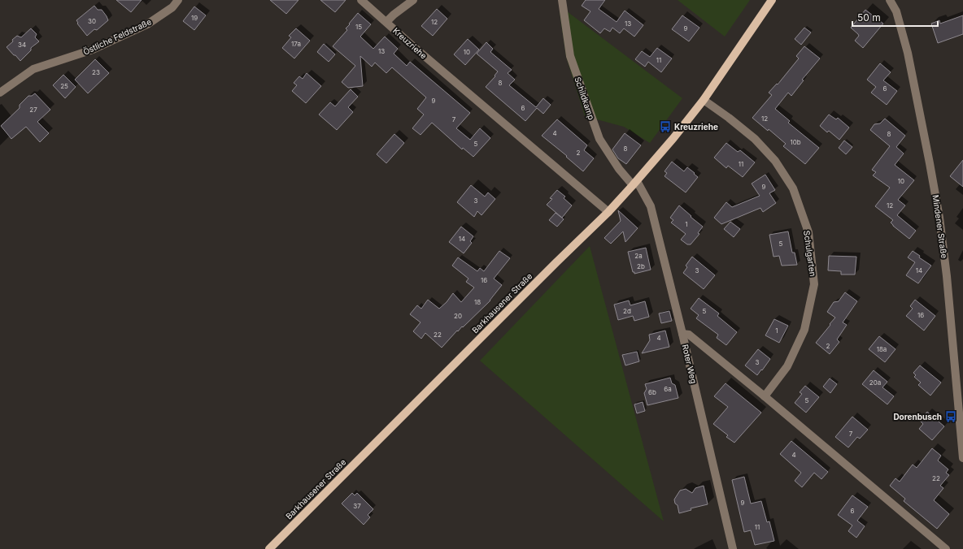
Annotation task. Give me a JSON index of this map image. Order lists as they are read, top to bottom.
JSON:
{
  "streets": {
    "main road": ["Barkhausener Straße"],
    "street": [
      "Östliche Feldstraße",
      "Kreuzriehe",
      "Schildkamp",
      "Mindener Straße",
      "Schulgarten",
      "Roter Weg"
    ]
  },
  "crossings": [
    ["Kreuzriehe", "Barkhausener Straße"],
    ["Schildkamp", "Barkhausener Straße"],
    ["Schildkamp", "Roter Weg"],
    ["Schulgarten", "Barkhausener Straße"],
    ["Barkhausener Straße", "Roter Weg"]
  ],
  "places": {
    "bus stop": ["Kreuzriehe", "Dorenbusch"]
  },
  "house_numbers": [
    "19",
    "30",
    "12",
    "13",
    "15",
    "9",
    "17a",
    "34",
    "13",
    "10",
    "11",
    "23",
    "8",
    "25",
    "6",
    "9",
    "6",
    "27",
    "12",
    "7",
    "4",
    "8",
    "10b",
    "5",
    "8",
    "2",
    "11",
    "10",
    "9",
    "3",
    "12",
    "1",
    "14",
    "5",
    "2a",
    "2b",
    "3",
    "14",
    "16",
    "18",
    "2d",
    "5",
    "16",
    "20",
    "1",
    "22",
    "4",
    "2",
    "18a",
    "3",
    "20a",
    "6a",
    "6b",
    "5",
    "7",
    "4",
    "22",
    "9",
    "37",
    "6",
    "11"
  ],
  "scale_bar": "50 m"
}
